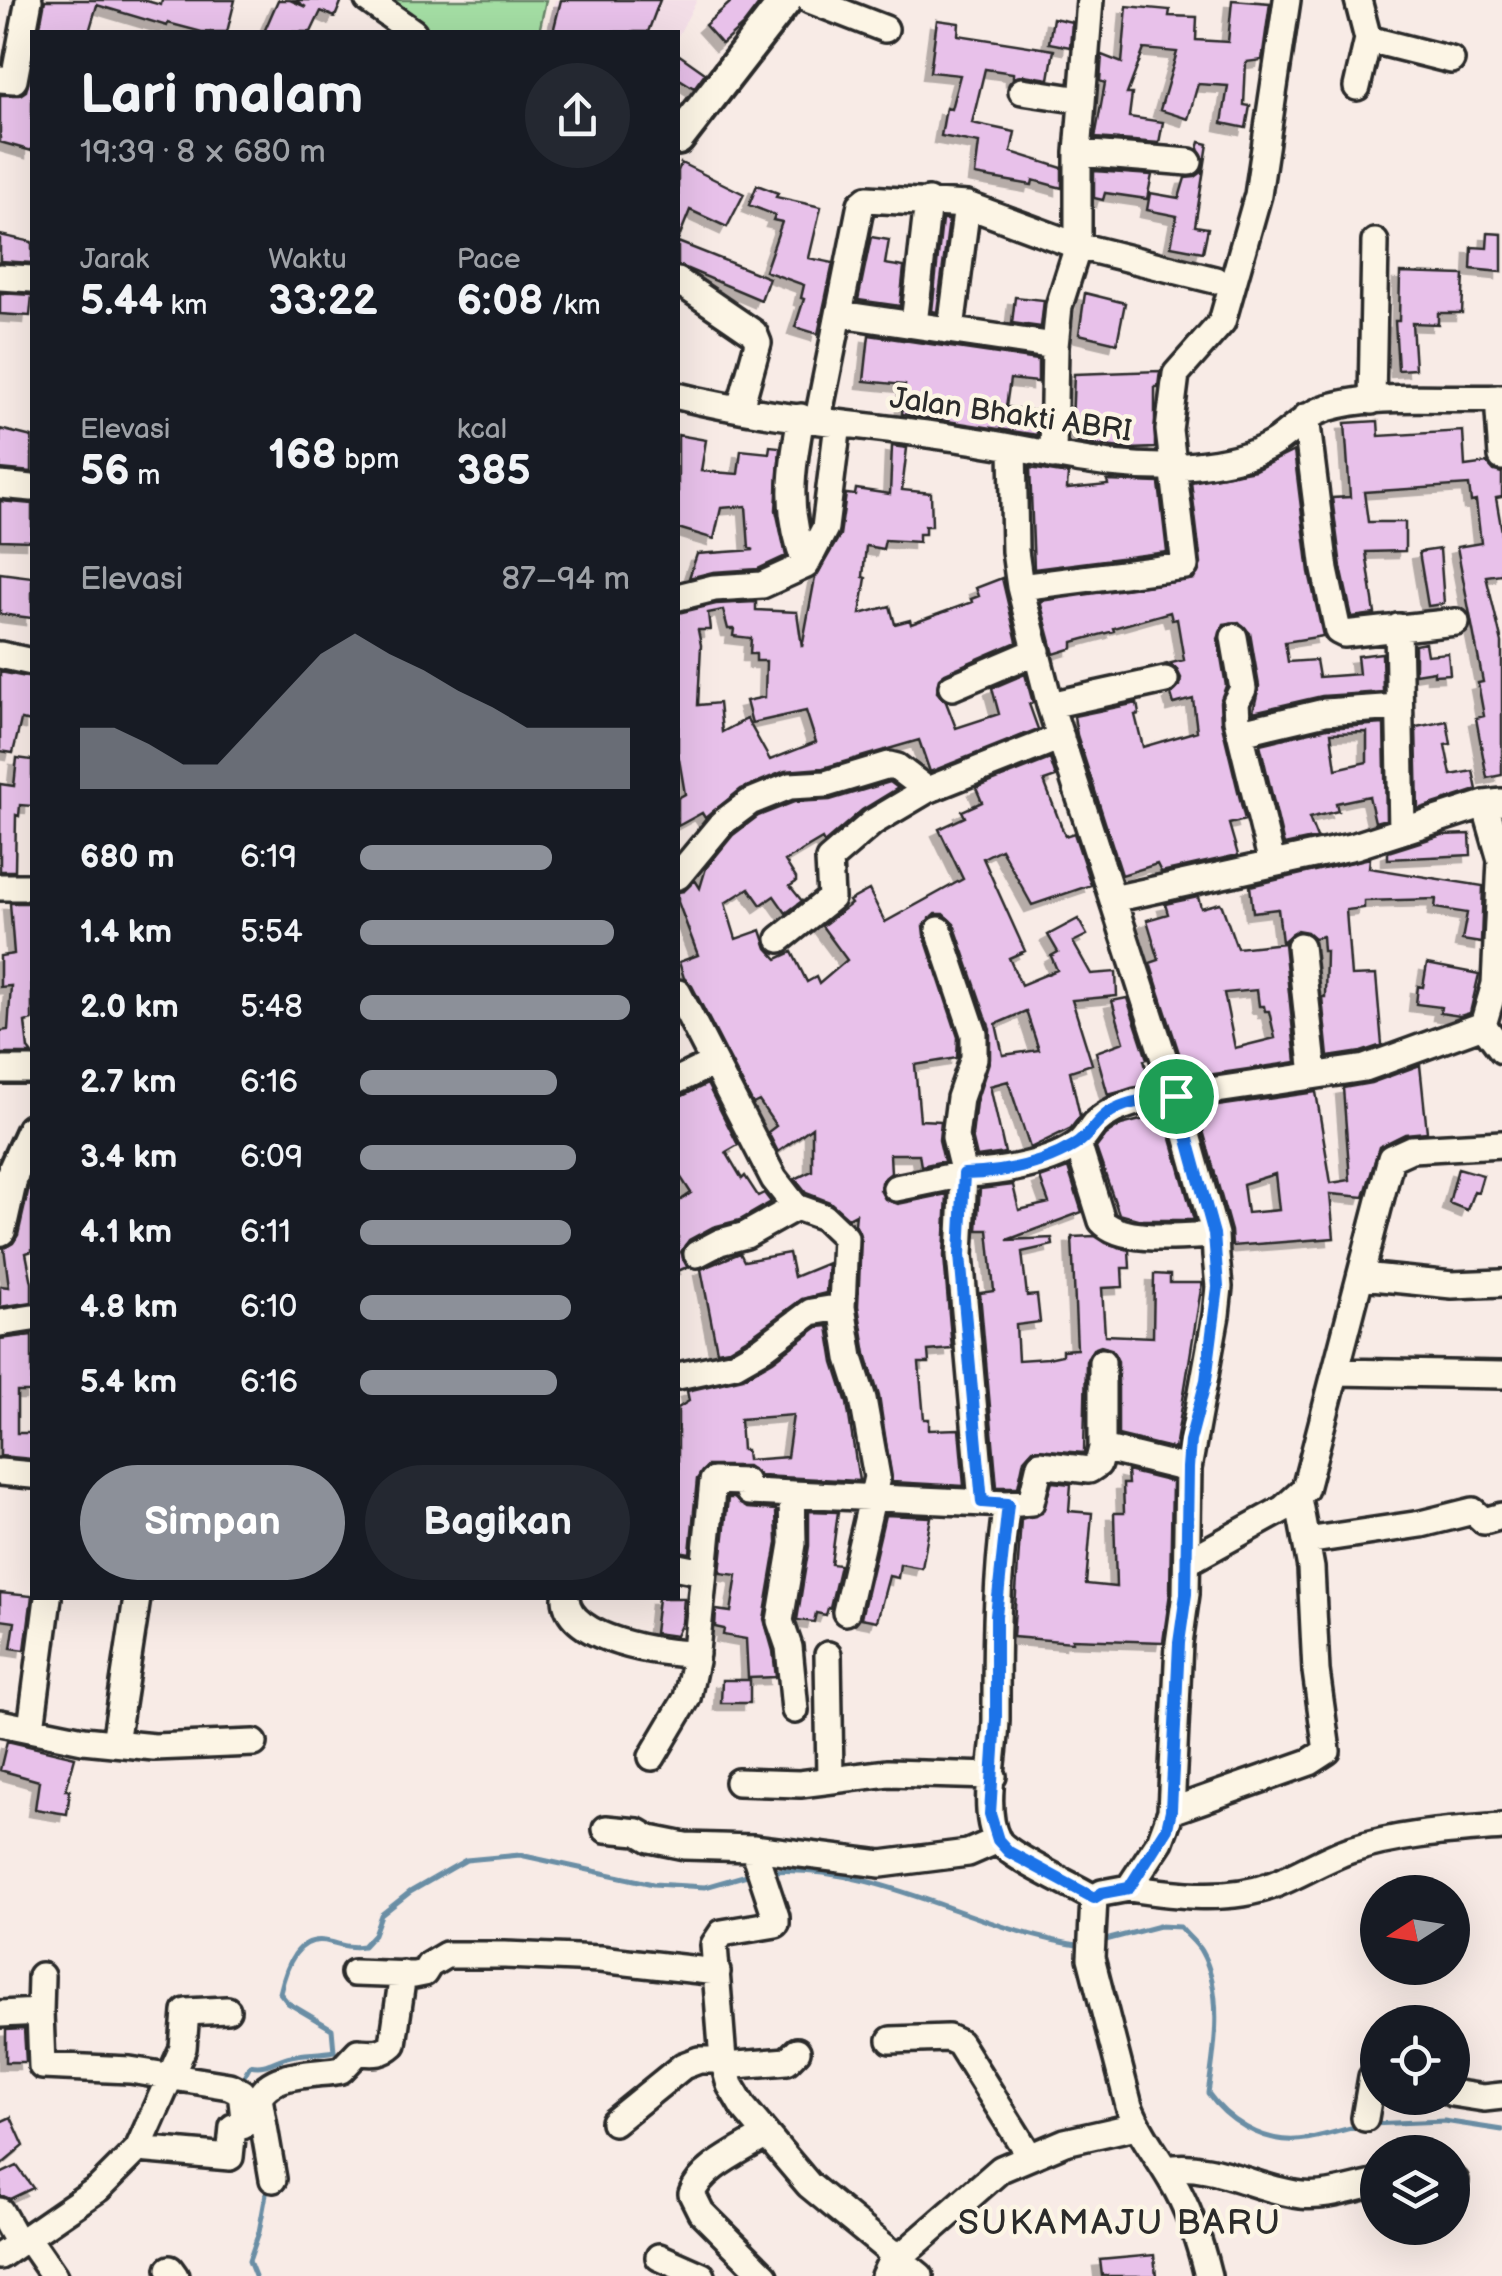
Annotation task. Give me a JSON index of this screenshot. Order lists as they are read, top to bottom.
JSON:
{
  "streets": {
    "street": ["Jalan Bhakti ABRI"]
  },
  "districts": ["SUKAMAJU BARU"],
  "north": "left",
  "page": {
    "heading": ["Lari malam", "19:39 · 8 × 680 m"],
    "stats": [
      ["Jarak", "5.44 km"],
      ["Waktu", "33:22"],
      ["Pace", "6:08 /km"],
      ["Elevasi", "56 m"],
      ["168 bpm"],
      ["kcal", "385"]
    ],
    "chart": ["Elevasi", "87–94 m"],
    "list": [
      {
        "name": "680 m",
        "note": "6:19"
      },
      {
        "name": "1.4 km",
        "note": "5:54"
      },
      {
        "name": "2.0 km",
        "note": "5:48"
      },
      {
        "name": "2.7 km",
        "note": "6:16"
      },
      {
        "name": "3.4 km",
        "note": "6:09"
      },
      {
        "name": "4.1 km",
        "note": "6:11"
      },
      {
        "name": "4.8 km",
        "note": "6:10"
      },
      {
        "name": "5.4 km",
        "note": "6:16"
      }
    ],
    "buttons": ["Simpan", "Bagikan"]
  }
}
